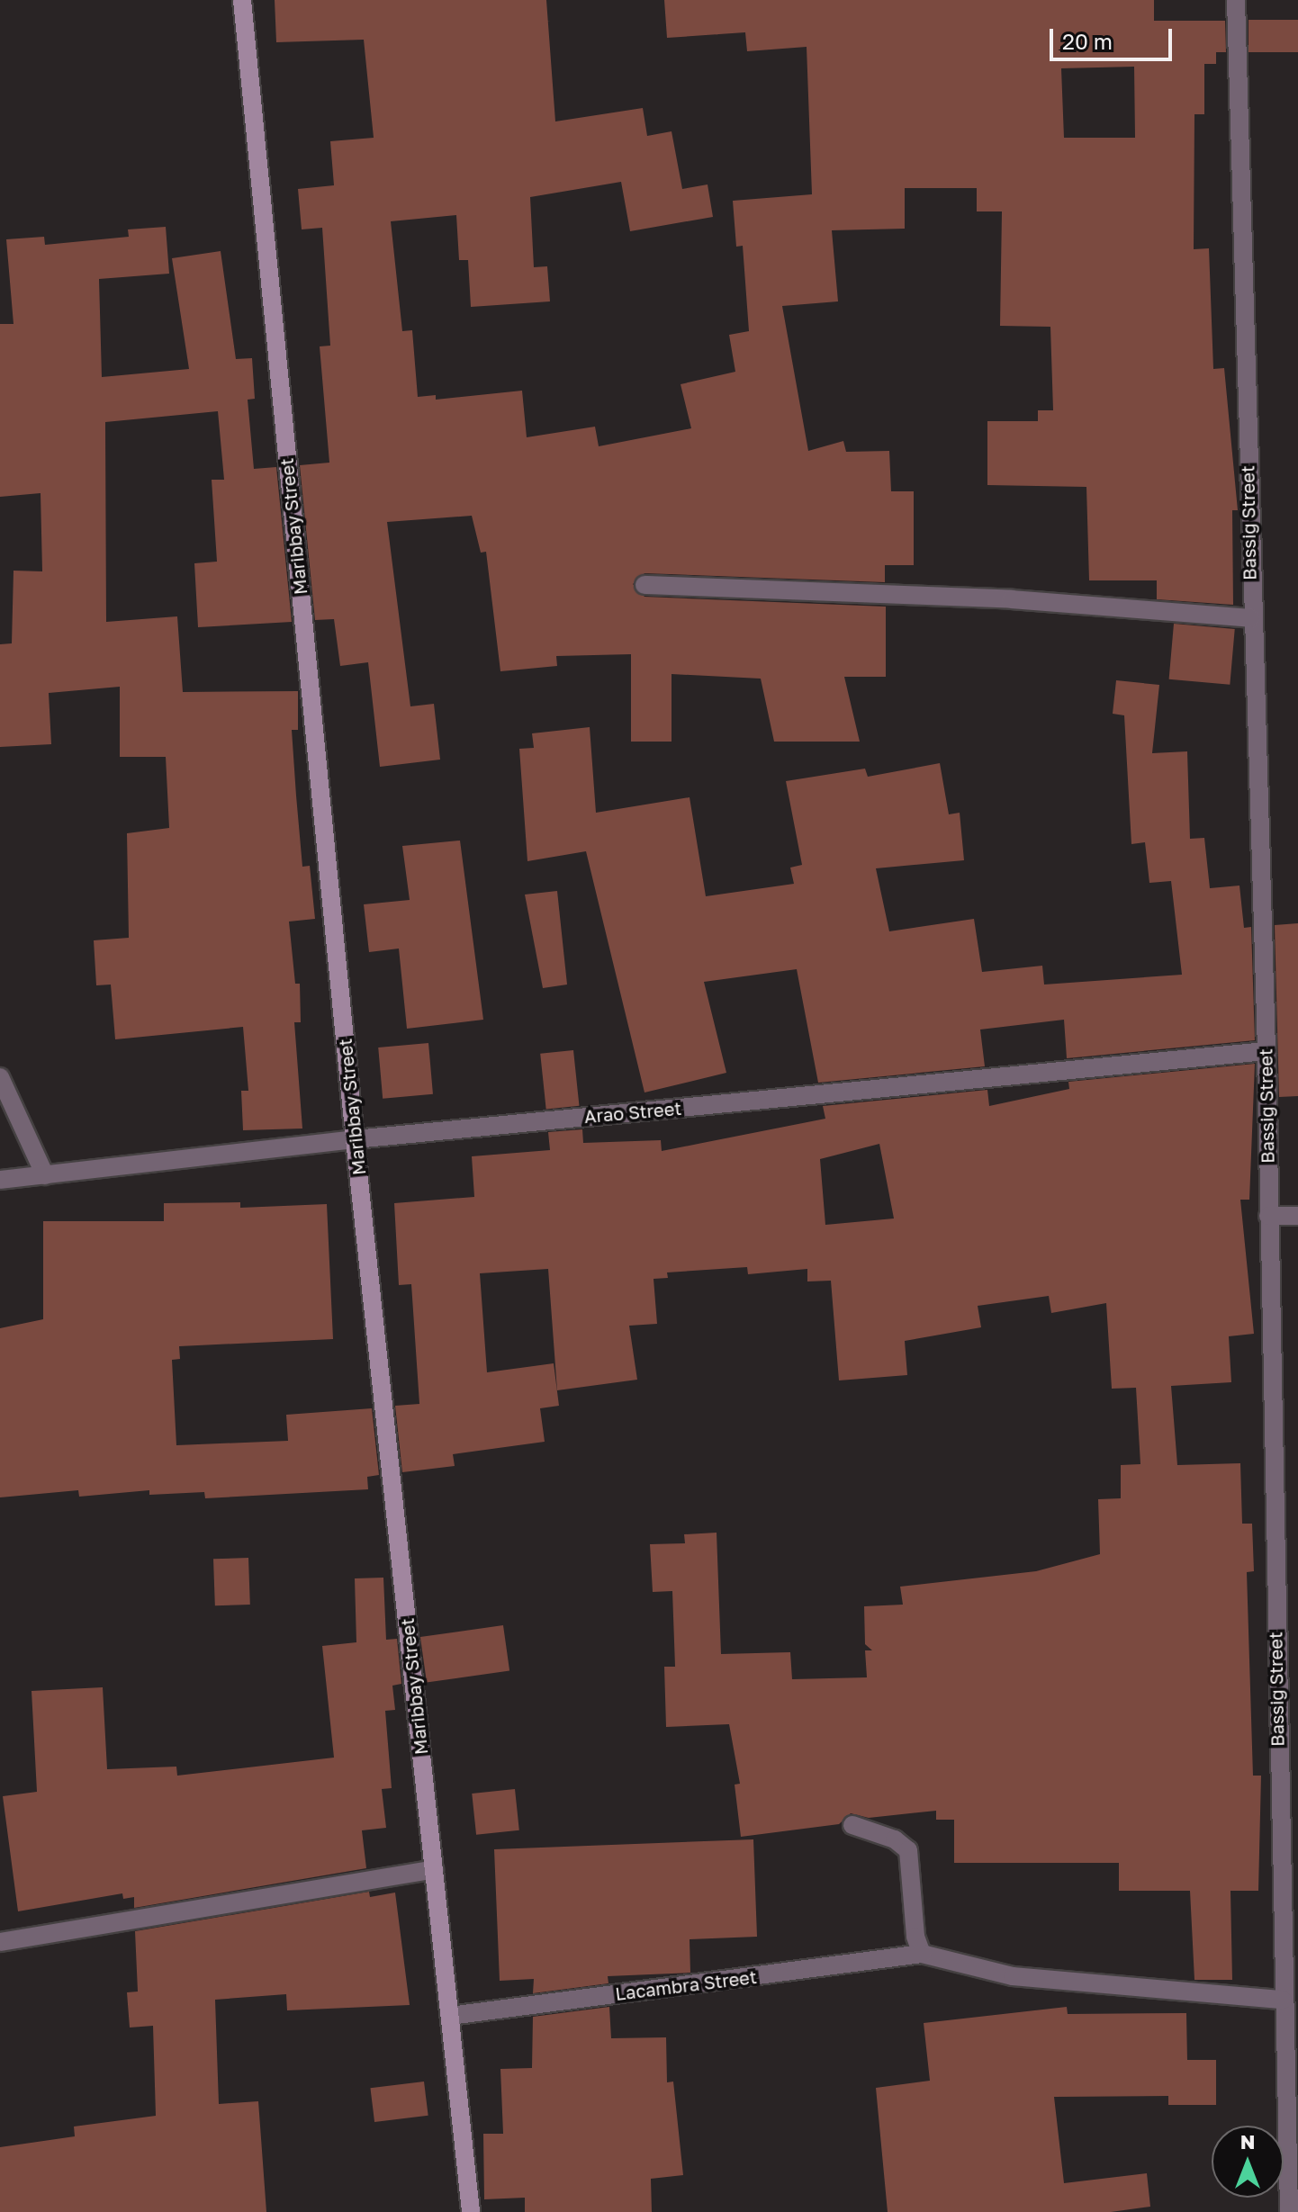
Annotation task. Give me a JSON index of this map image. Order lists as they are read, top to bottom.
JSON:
{
  "streets": {
    "street": [
      "Bassig Street",
      "Maribbay Street",
      "Arao Street",
      "Lacambra Street"
    ]
  },
  "crossings": [
    ["Bassig Street", "Arao Street"],
    ["Bassig Street", "Lacambra Street"],
    ["Maribbay Street", "Arao Street"],
    ["Maribbay Street", "Lacambra Street"]
  ],
  "scale_bar": "20 m",
  "north": "top"
}
